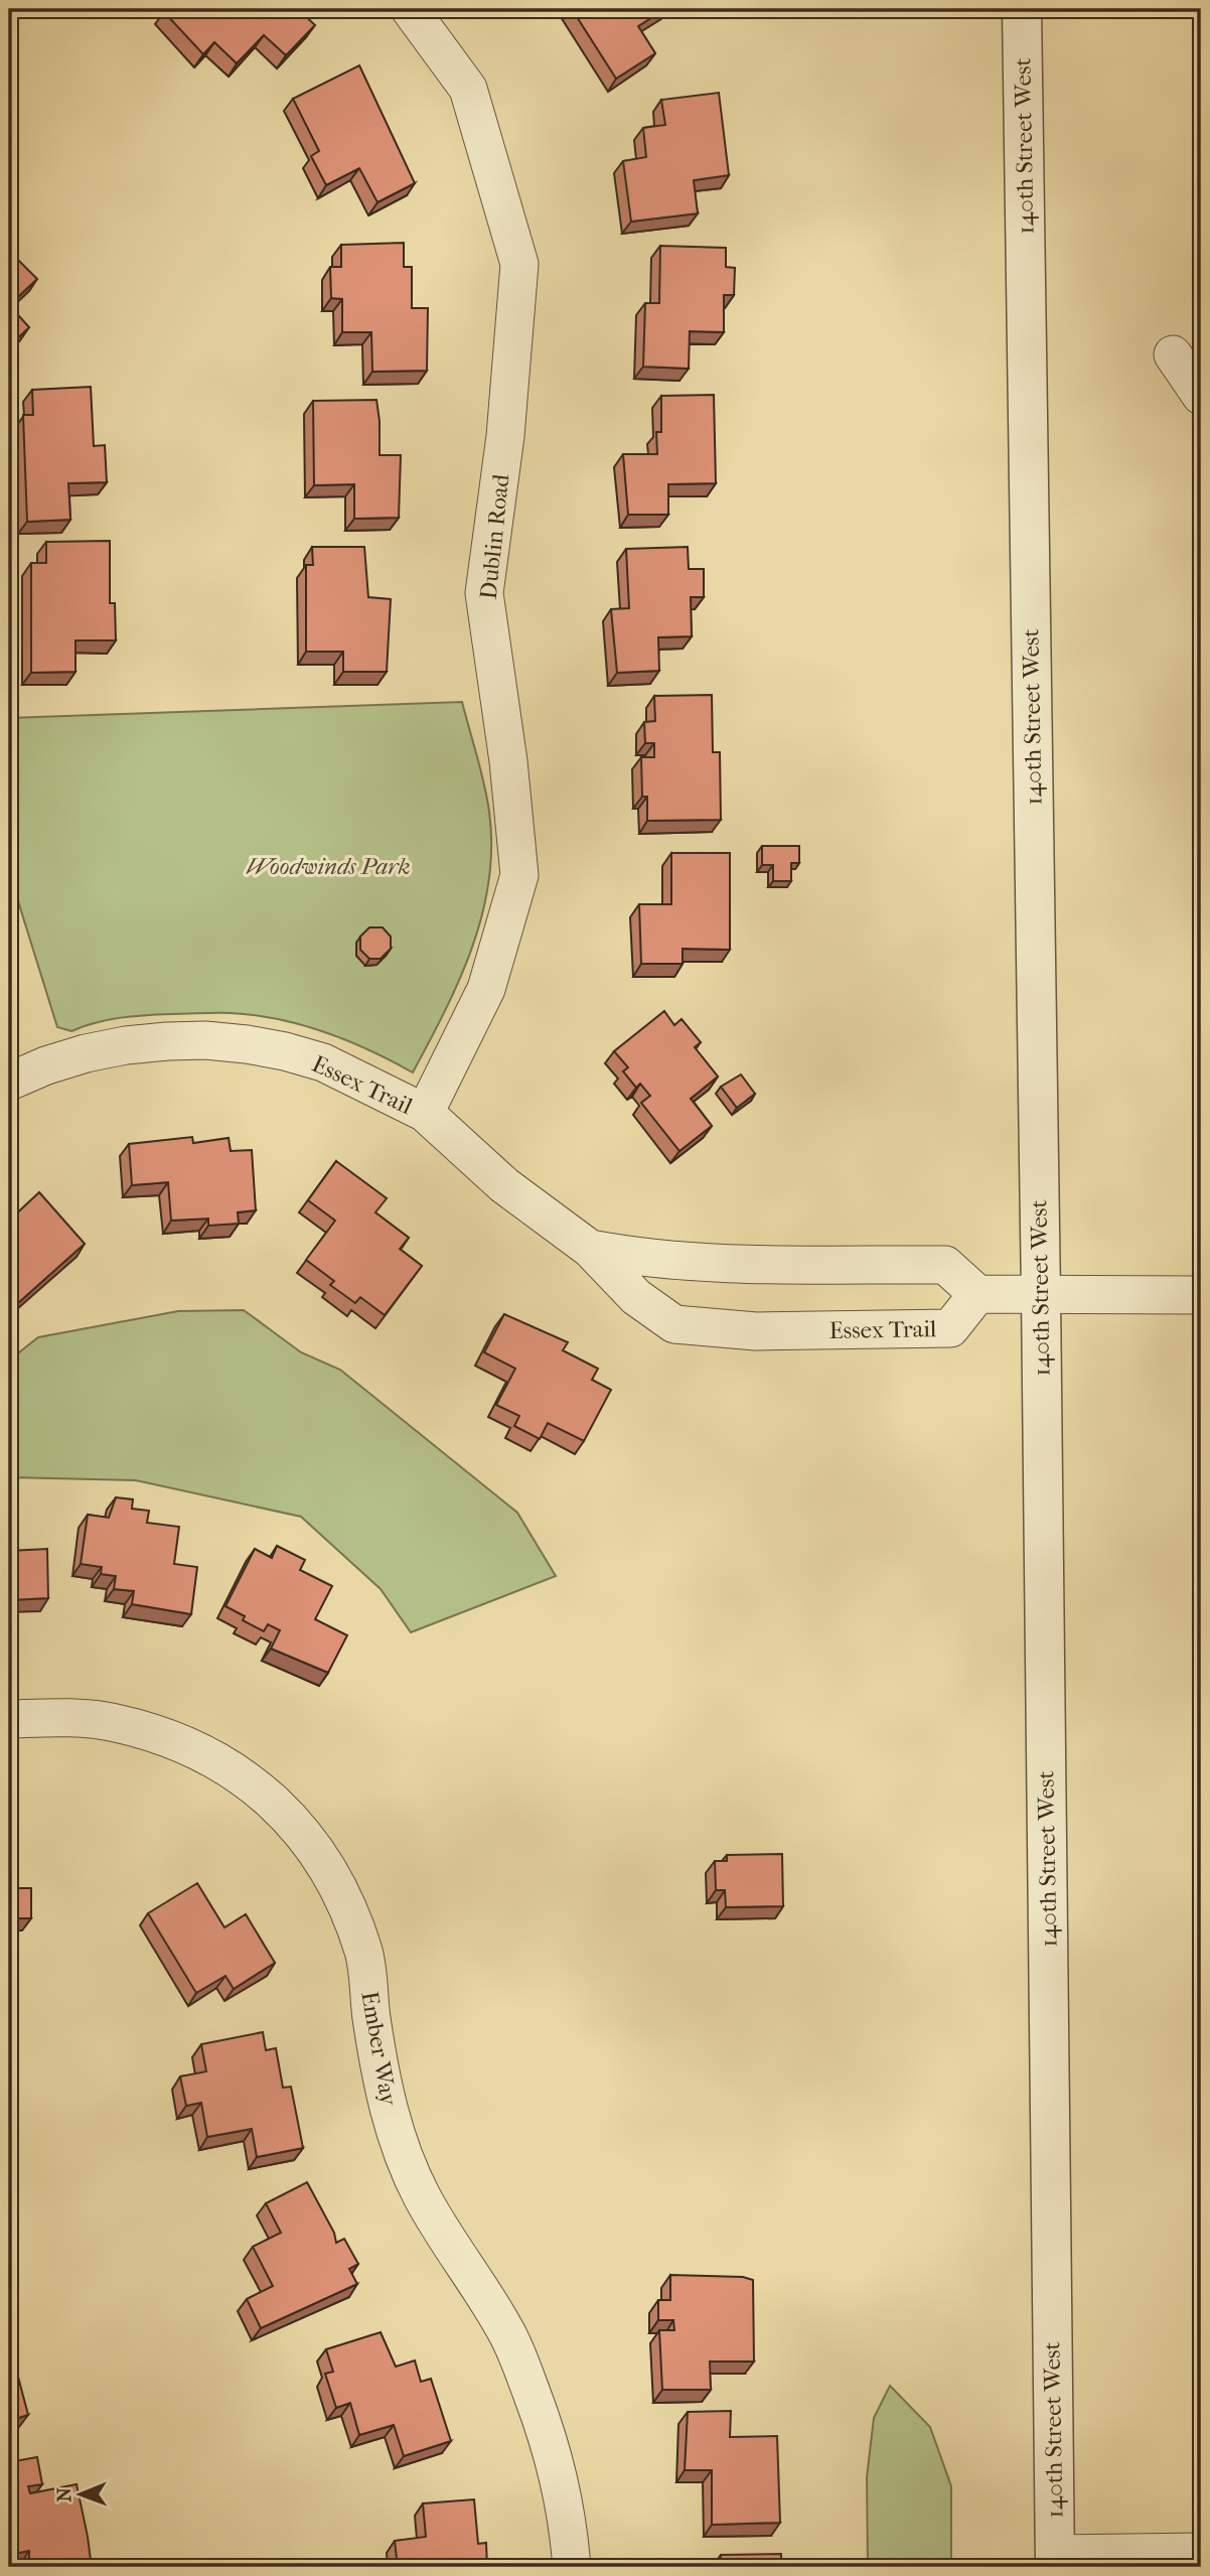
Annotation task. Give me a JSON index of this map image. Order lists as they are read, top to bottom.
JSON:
{
  "streets": {
    "street": [
      "140th Street West",
      "Dublin Road",
      "Essex Trail",
      "Ember Way"
    ]
  },
  "crossings": [
    ["Dublin Road", "Essex Trail"]
  ],
  "parks": ["Woodwinds Park"],
  "north": "left"
}
